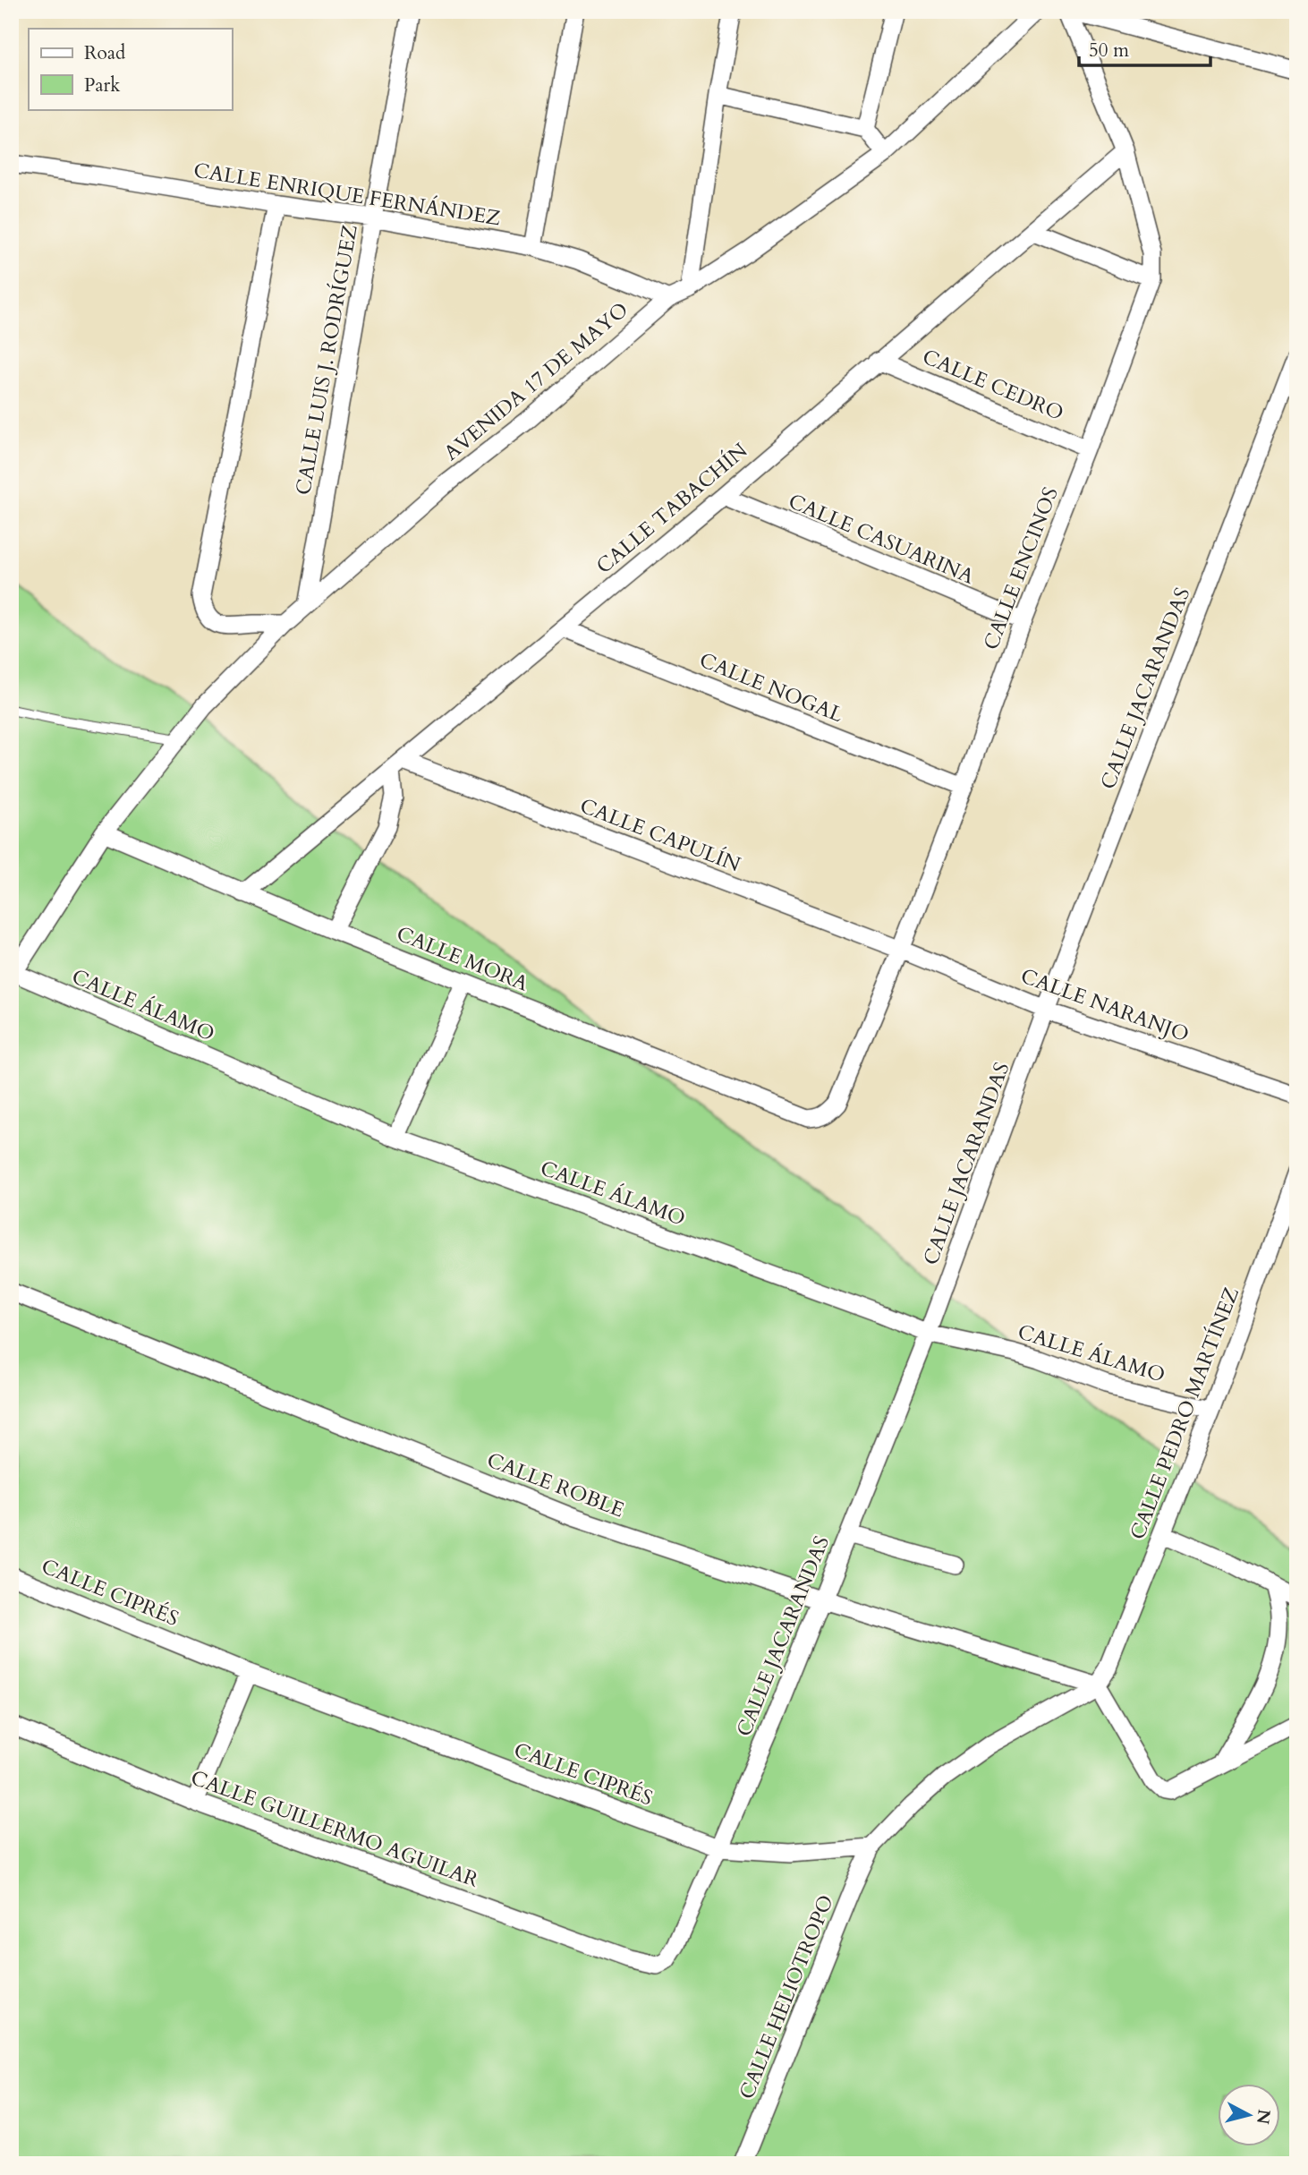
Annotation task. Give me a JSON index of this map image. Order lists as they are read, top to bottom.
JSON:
{
  "streets": {
    "street": [
      "CALLE ENRIQUE FERNÁNDEZ",
      "CALLE LUIS J. RODRÍGUEZ",
      "AVENIDA 17 DE MAYO",
      "CALLE CEDRO",
      "CALLE TABACHÍN",
      "CALLE CASUARINA",
      "CALLE ENCINOS",
      "CALLE NOGAL",
      "CALLE JACARANDAS",
      "CALLE CAPULÍN",
      "CALLE MORA",
      "CALLE ÁLAMO",
      "CALLE NARANJO",
      "CALLE PEDRO MARTÍNEZ",
      "CALLE ROBLE",
      "CALLE CIPRÉS",
      "CALLE GUILLERMO AGUILAR",
      "CALLE HELIOTROPO"
    ]
  },
  "crossings": [
    ["CALLE ENRIQUE FERNÁNDEZ", "CALLE LUIS J. RODRÍGUEZ"],
    ["CALLE ENRIQUE FERNÁNDEZ", "AVENIDA 17 DE MAYO"],
    ["CALLE LUIS J. RODRÍGUEZ", "AVENIDA 17 DE MAYO"],
    ["AVENIDA 17 DE MAYO", "CALLE MORA"],
    ["AVENIDA 17 DE MAYO", "CALLE ÁLAMO"],
    ["CALLE CEDRO", "CALLE TABACHÍN"],
    ["CALLE CEDRO", "CALLE ENCINOS"],
    ["CALLE TABACHÍN", "CALLE CASUARINA"],
    ["CALLE TABACHÍN", "CALLE ENCINOS"],
    ["CALLE TABACHÍN", "CALLE NOGAL"],
    ["CALLE TABACHÍN", "CALLE CAPULÍN"],
    ["CALLE TABACHÍN", "CALLE MORA"],
    ["CALLE CASUARINA", "CALLE ENCINOS"],
    ["CALLE ENCINOS", "CALLE NOGAL"],
    ["CALLE ENCINOS", "CALLE CAPULÍN"],
    ["CALLE ENCINOS", "CALLE MORA"],
    ["CALLE ENCINOS", "CALLE NARANJO"],
    ["CALLE JACARANDAS", "CALLE ÁLAMO"],
    ["CALLE JACARANDAS", "CALLE NARANJO"],
    ["CALLE JACARANDAS", "CALLE ROBLE"],
    ["CALLE JACARANDAS", "CALLE CIPRÉS"],
    ["CALLE JACARANDAS", "CALLE GUILLERMO AGUILAR"],
    ["CALLE CAPULÍN", "CALLE NARANJO"],
    ["CALLE ÁLAMO", "CALLE PEDRO MARTÍNEZ"],
    ["CALLE PEDRO MARTÍNEZ", "CALLE ROBLE"],
    ["CALLE CIPRÉS", "CALLE HELIOTROPO"]
  ],
  "legend": ["Road", "Park"],
  "scale_bar": "50 m",
  "north": "right"
}
